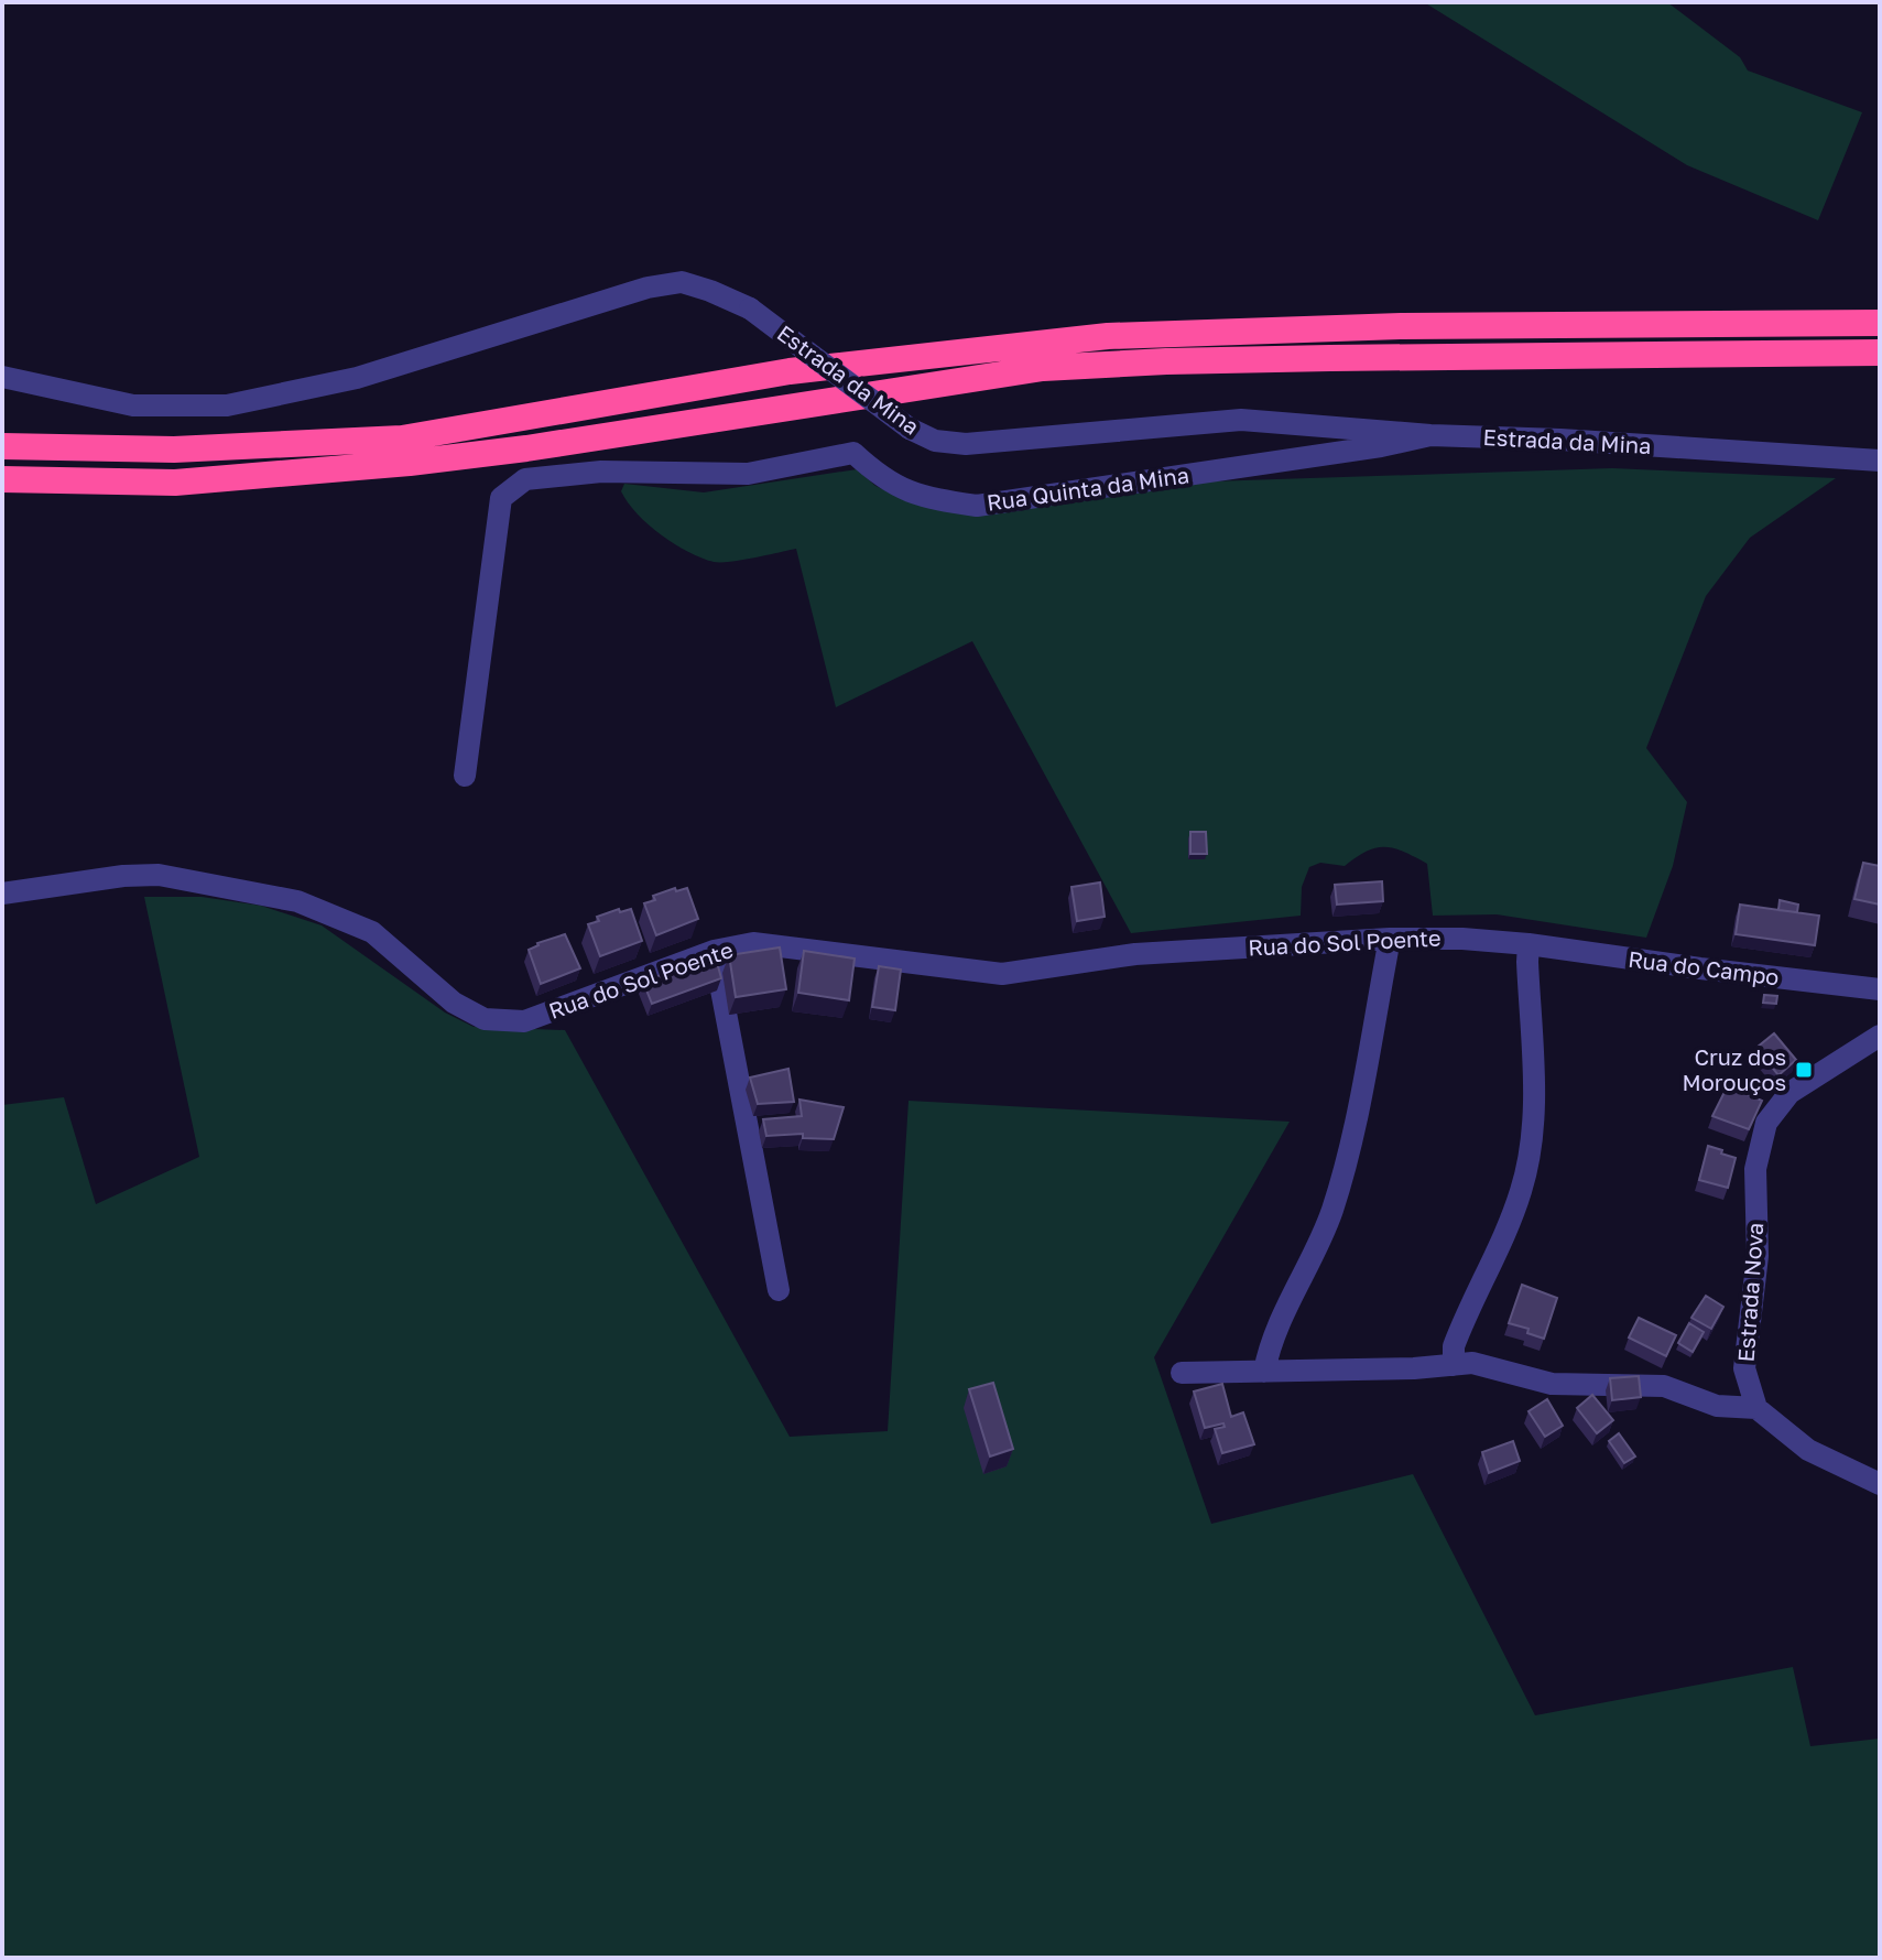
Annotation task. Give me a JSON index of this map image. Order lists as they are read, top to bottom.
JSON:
{
  "streets": {
    "street": [
      "Estrada da Mina",
      "Rua Quinta da Mina",
      "Rua do Sol Poente",
      "Rua do Campo",
      "Estrada Nova"
    ]
  },
  "crossings": [
    ["Estrada da Mina", "Rua Quinta da Mina"],
    ["Rua do Sol Poente", "Rua do Campo"]
  ],
  "places": {
    "transit": ["Cruz dos Morouços"]
  }
}
